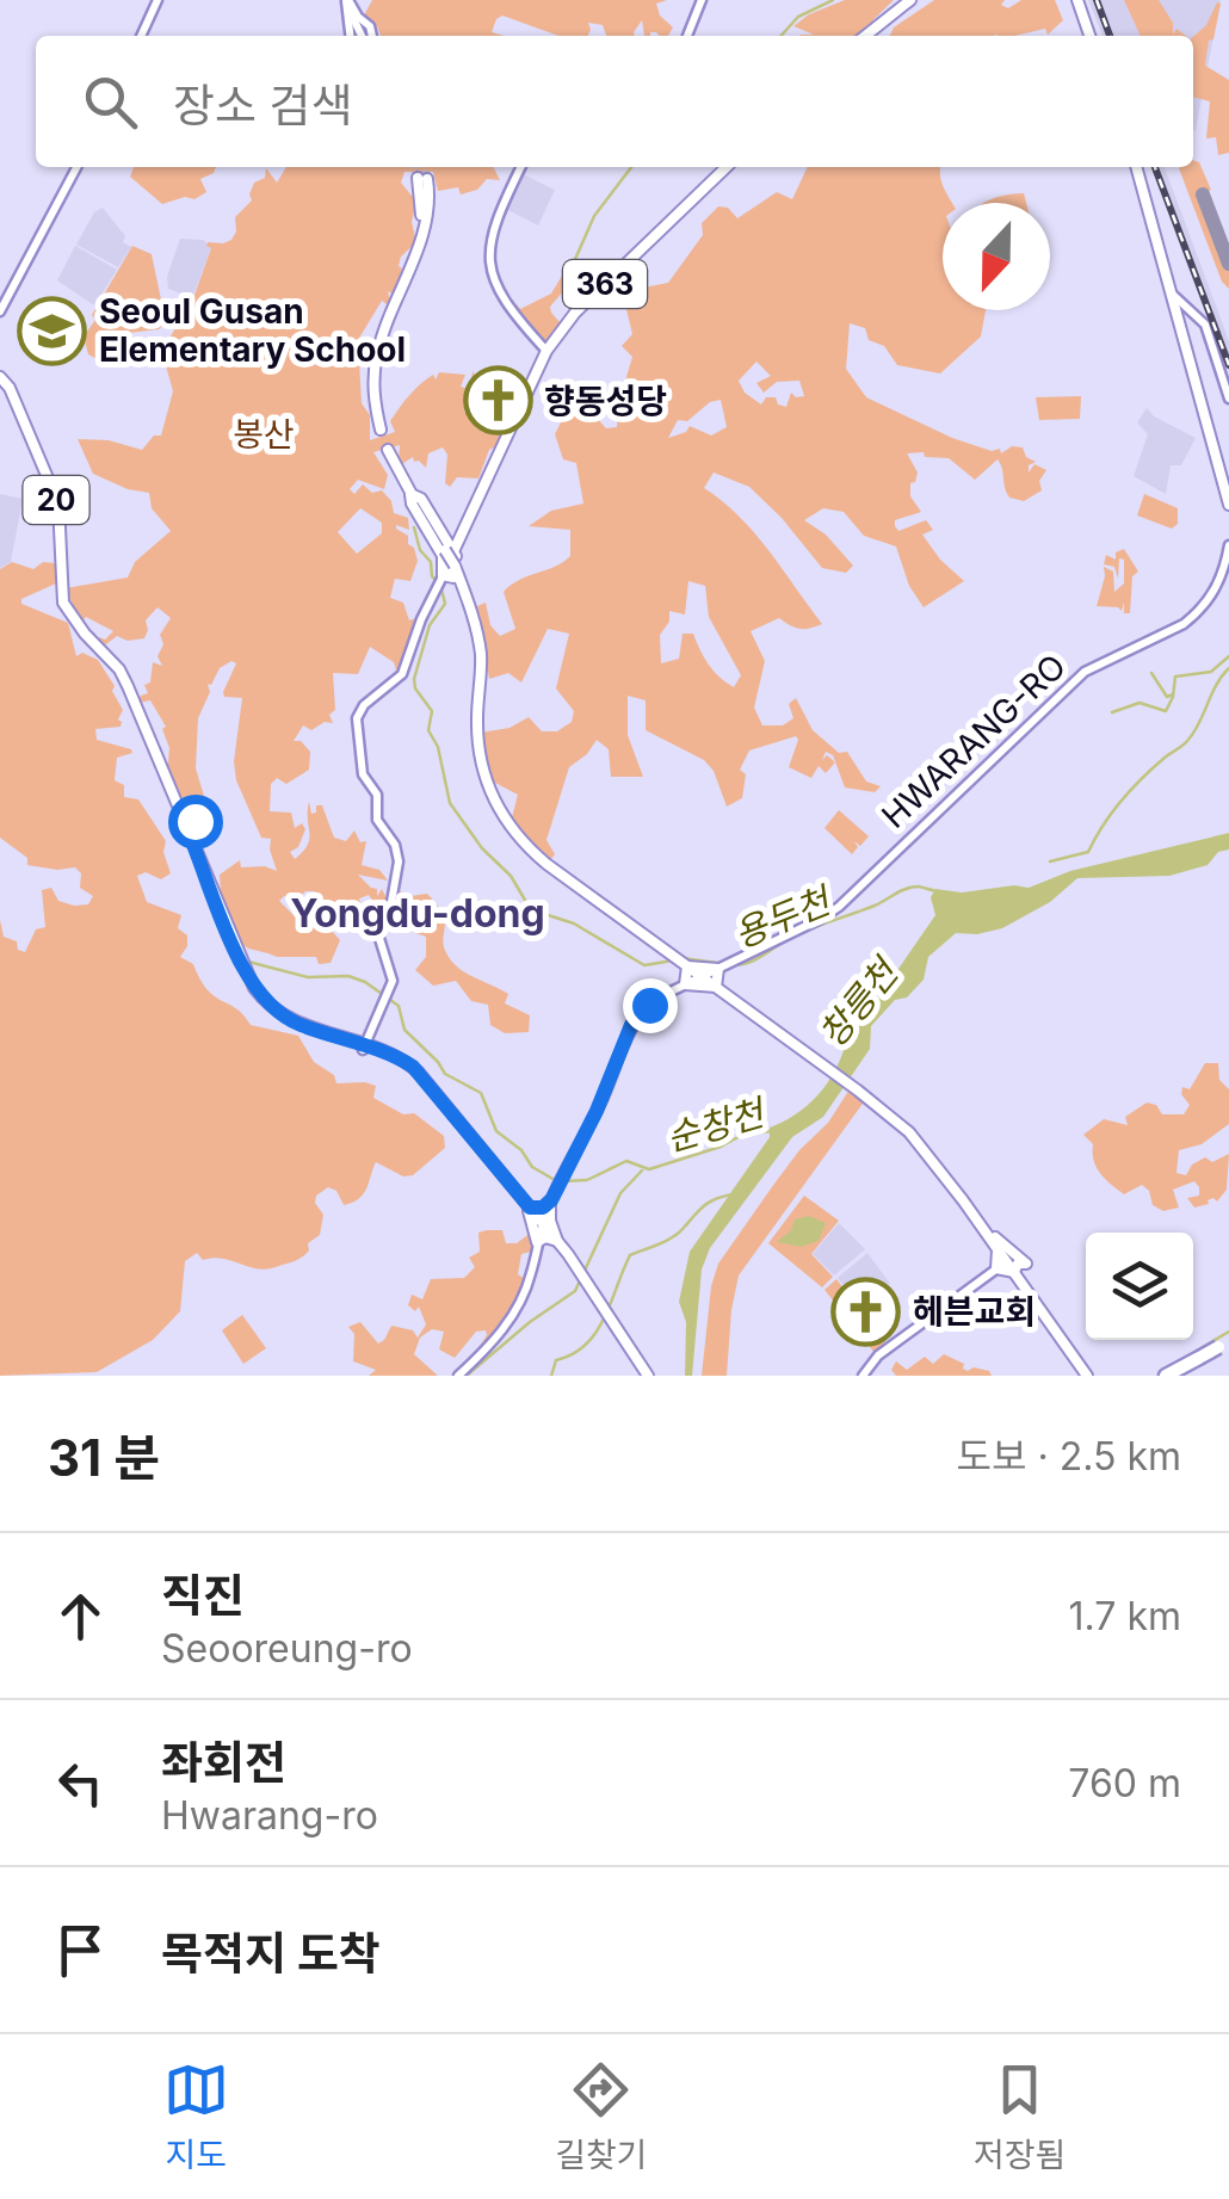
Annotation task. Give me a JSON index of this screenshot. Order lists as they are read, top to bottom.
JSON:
{
  "streets": {
    "main road": ["363", "20", "HWARANG-RO"]
  },
  "districts": ["Yongdu-dong"],
  "water": ["용두천", "창릉천", "순창천"],
  "parks": ["봉산"],
  "places": {
    "school or university": ["Seoul Gusan Elementary School"],
    "church": ["향동성당", "헤븐교회"]
  },
  "north": "bottom",
  "page": {
    "search": "장소 검색",
    "heading": ["31 분", "도보 · 2.5 km"],
    "list": [
      ["직진", "Seooreung-ro", "1.7 km"],
      ["좌회전", "Hwarang-ro", "760 m"],
      "목적지 도착"
    ],
    "nav": ["지도", "길찾기", "저장됨"]
  }
}
